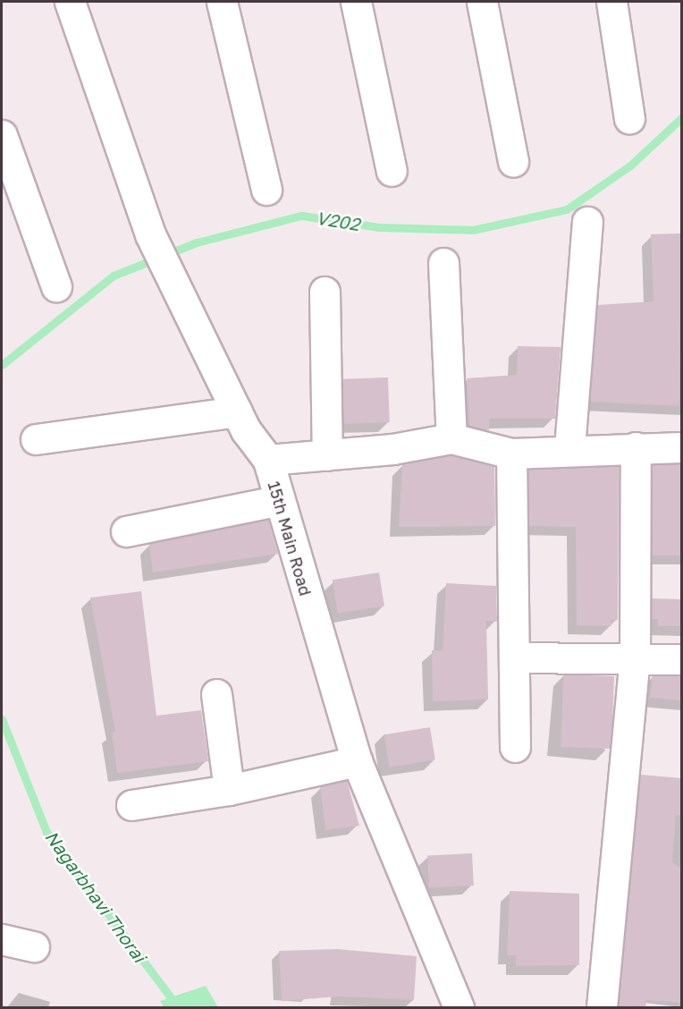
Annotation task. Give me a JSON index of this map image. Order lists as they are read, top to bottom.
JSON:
{
  "streets": {
    "street": ["15th Main Road"]
  },
  "water": ["V202", "Nagarbhavi Thorai"]
}
